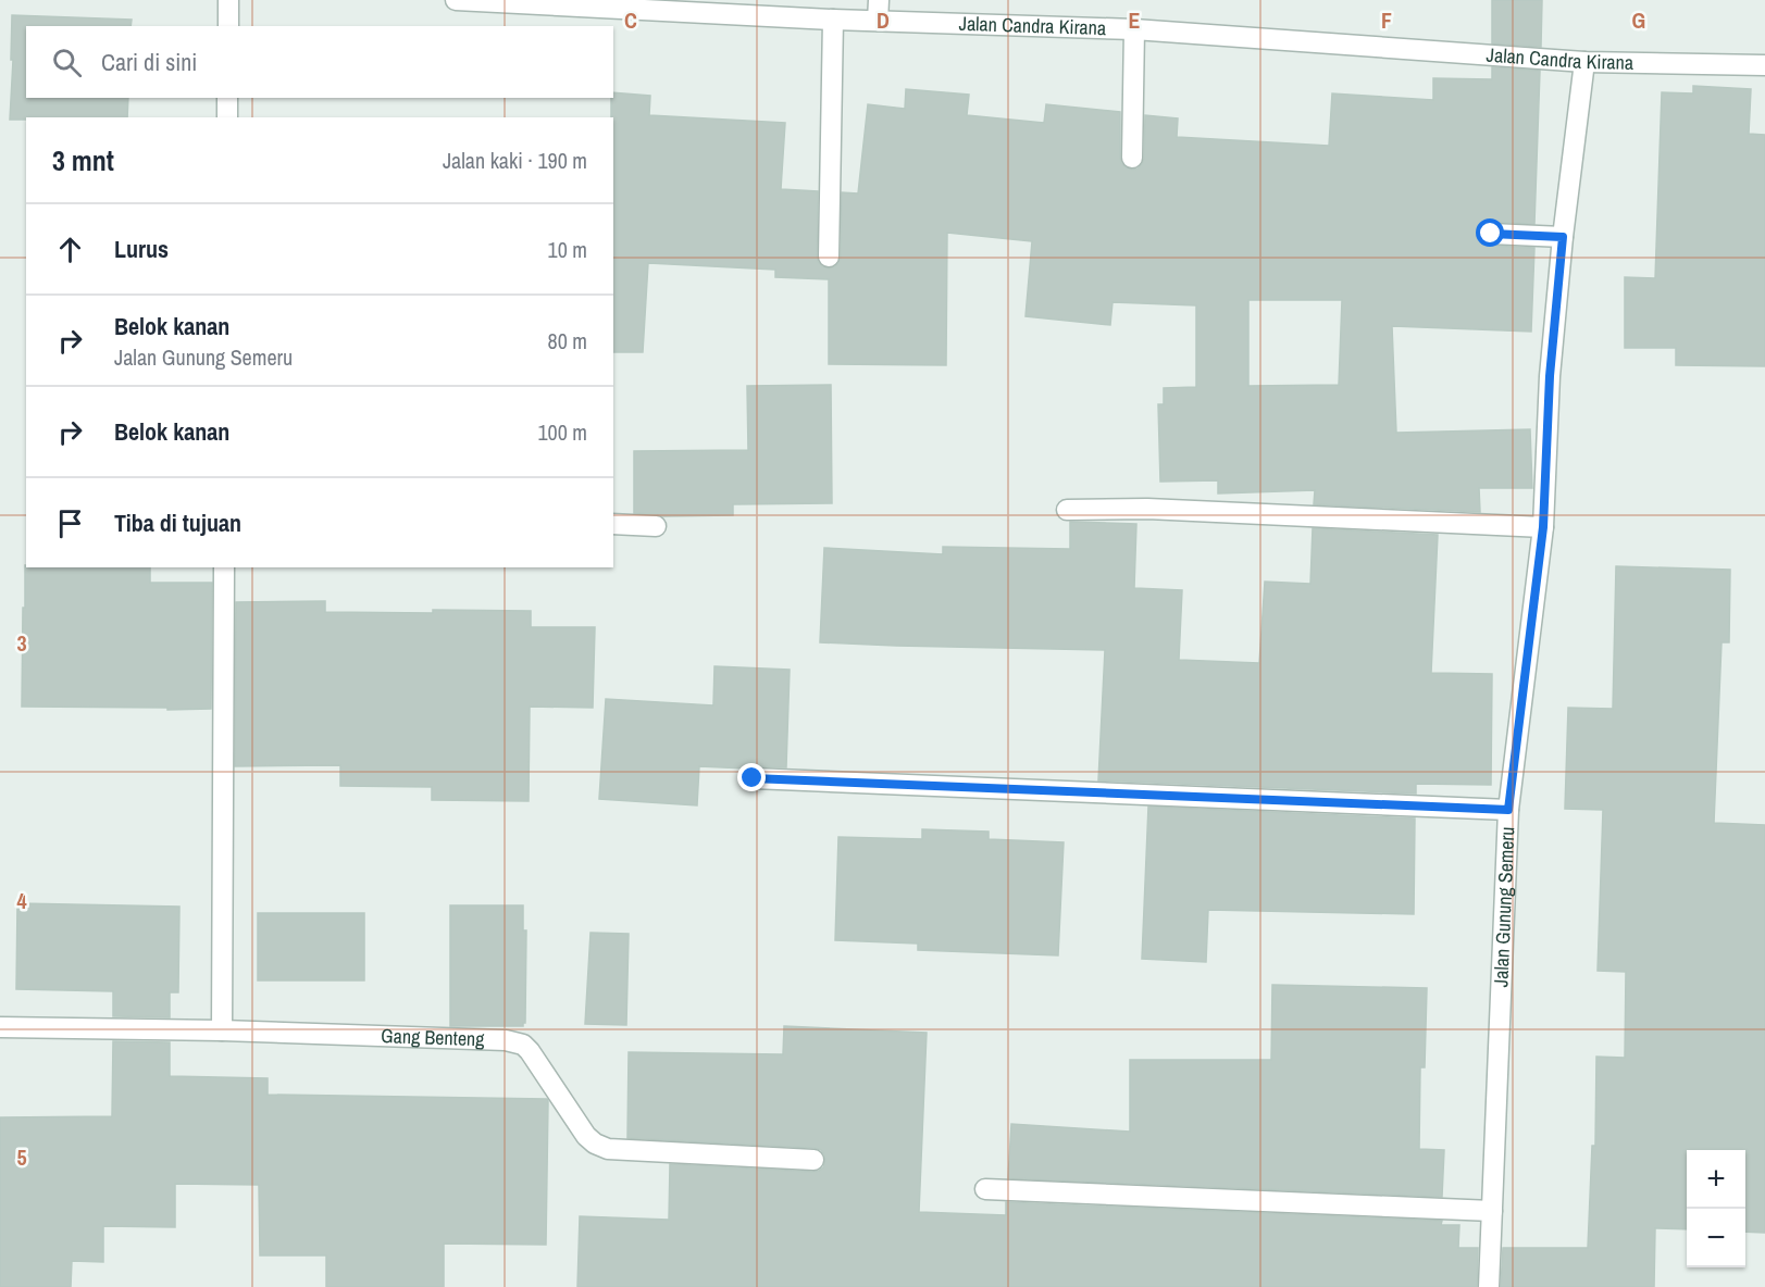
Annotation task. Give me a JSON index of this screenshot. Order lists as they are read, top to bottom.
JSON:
{
  "streets": {
    "street": ["Jalan Candra Kirana", "Jalan Gunung Semeru", "Gang Benteng"]
  },
  "crossings": [
    ["Jalan Candra Kirana", "Jalan Gunung Semeru"]
  ],
  "page": {
    "search": "Cari di sini",
    "heading": ["3 mnt", "Jalan kaki · 190 m"],
    "list": [
      ["Lurus", "10 m"],
      ["Belok kanan", "Jalan Gunung Semeru", "80 m"],
      ["Belok kanan", "100 m"],
      "Tiba di tujuan"
    ],
    "map_buttons": ["+", "−"]
  },
  "grid": {
    "columns": [
      "C",
      "D",
      "E",
      "F",
      "G"
    ],
    "rows": ["3", "4", "5"]
  }
}
